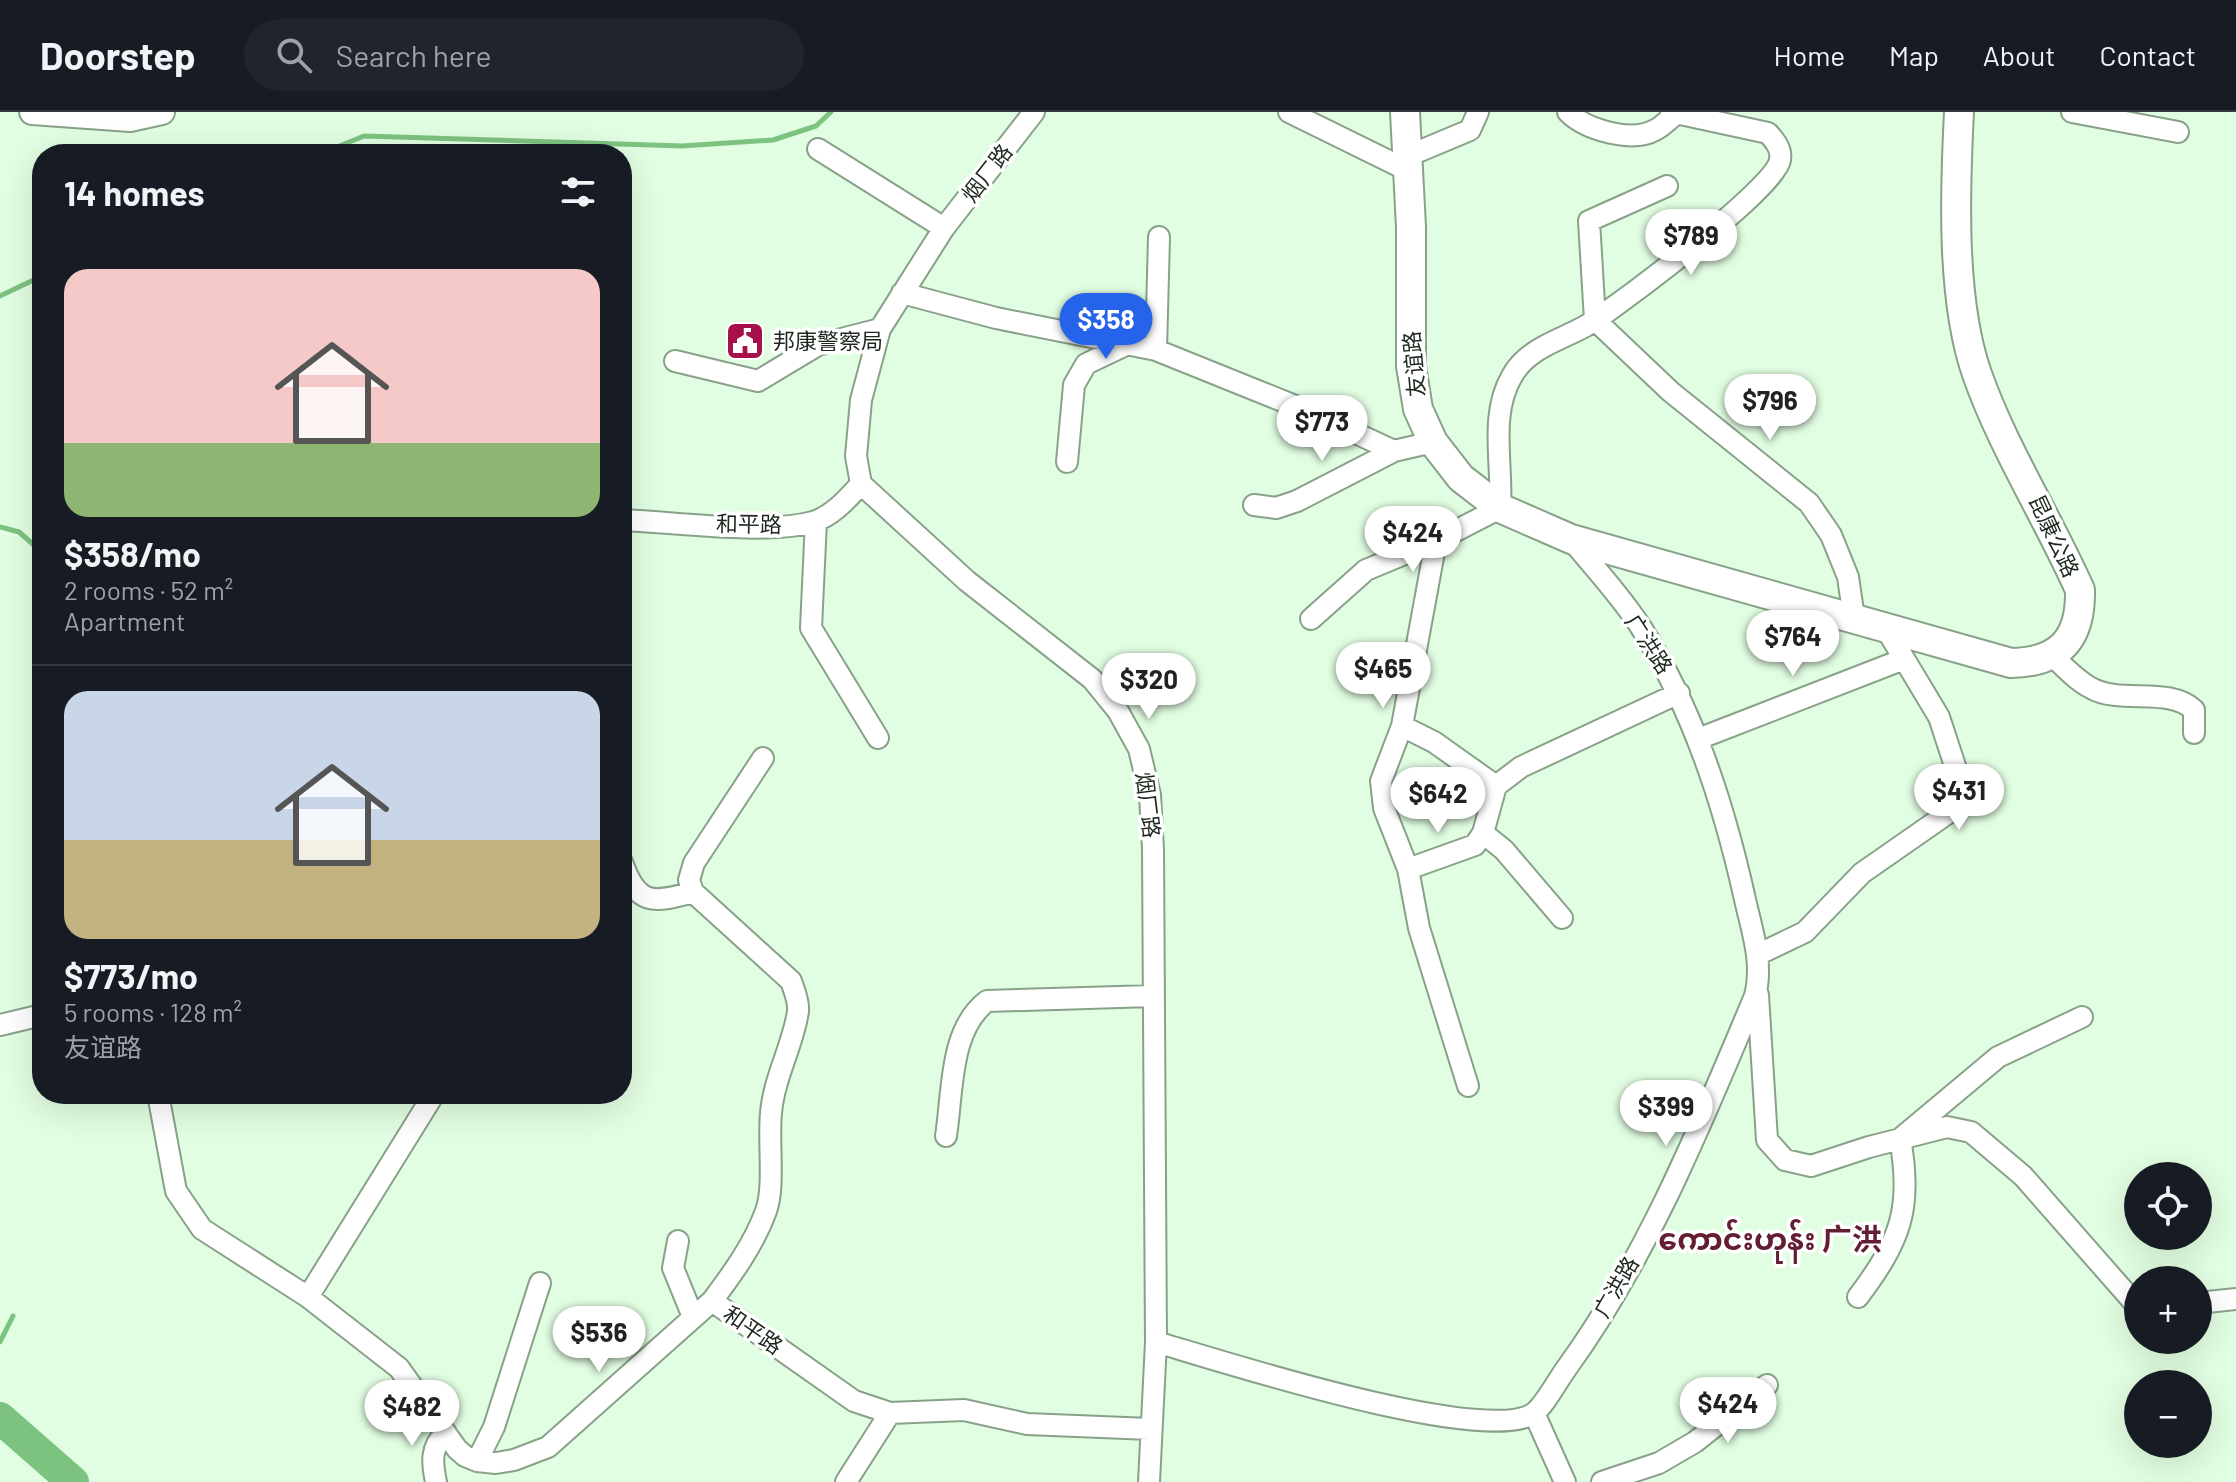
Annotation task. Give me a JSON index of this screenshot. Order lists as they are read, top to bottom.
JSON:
{
  "streets": {
    "highway": ["友谊路", "昆康公路"],
    "street": ["烟厂路", "和平路", "广洪路"]
  },
  "crossings": [
    ["烟厂路", "和平路"],
    ["友谊路", "广洪路"]
  ],
  "districts": ["ကောင်းဟုန်း 广洪"],
  "places": {
    "public building": ["邦康警察局"]
  },
  "page": {
    "header": "Doorstep",
    "search": "Search here",
    "nav": [
      "Home",
      "Map",
      "About",
      "Contact"
    ],
    "heading": "14 homes",
    "price": [
      "$789",
      "$358",
      "$796",
      "$773",
      "$424",
      "$764",
      "$465",
      "$320",
      "$431",
      "$642",
      "$399",
      "$536",
      "$424",
      "$482"
    ],
    "list": [
      {
        "name": "$358/mo",
        "note": "2 rooms · 52 m² · Apartment"
      },
      {
        "name": "$773/mo",
        "note": "5 rooms · 128 m² · 友谊路"
      }
    ],
    "map_buttons": ["+", "−"]
  }
}
